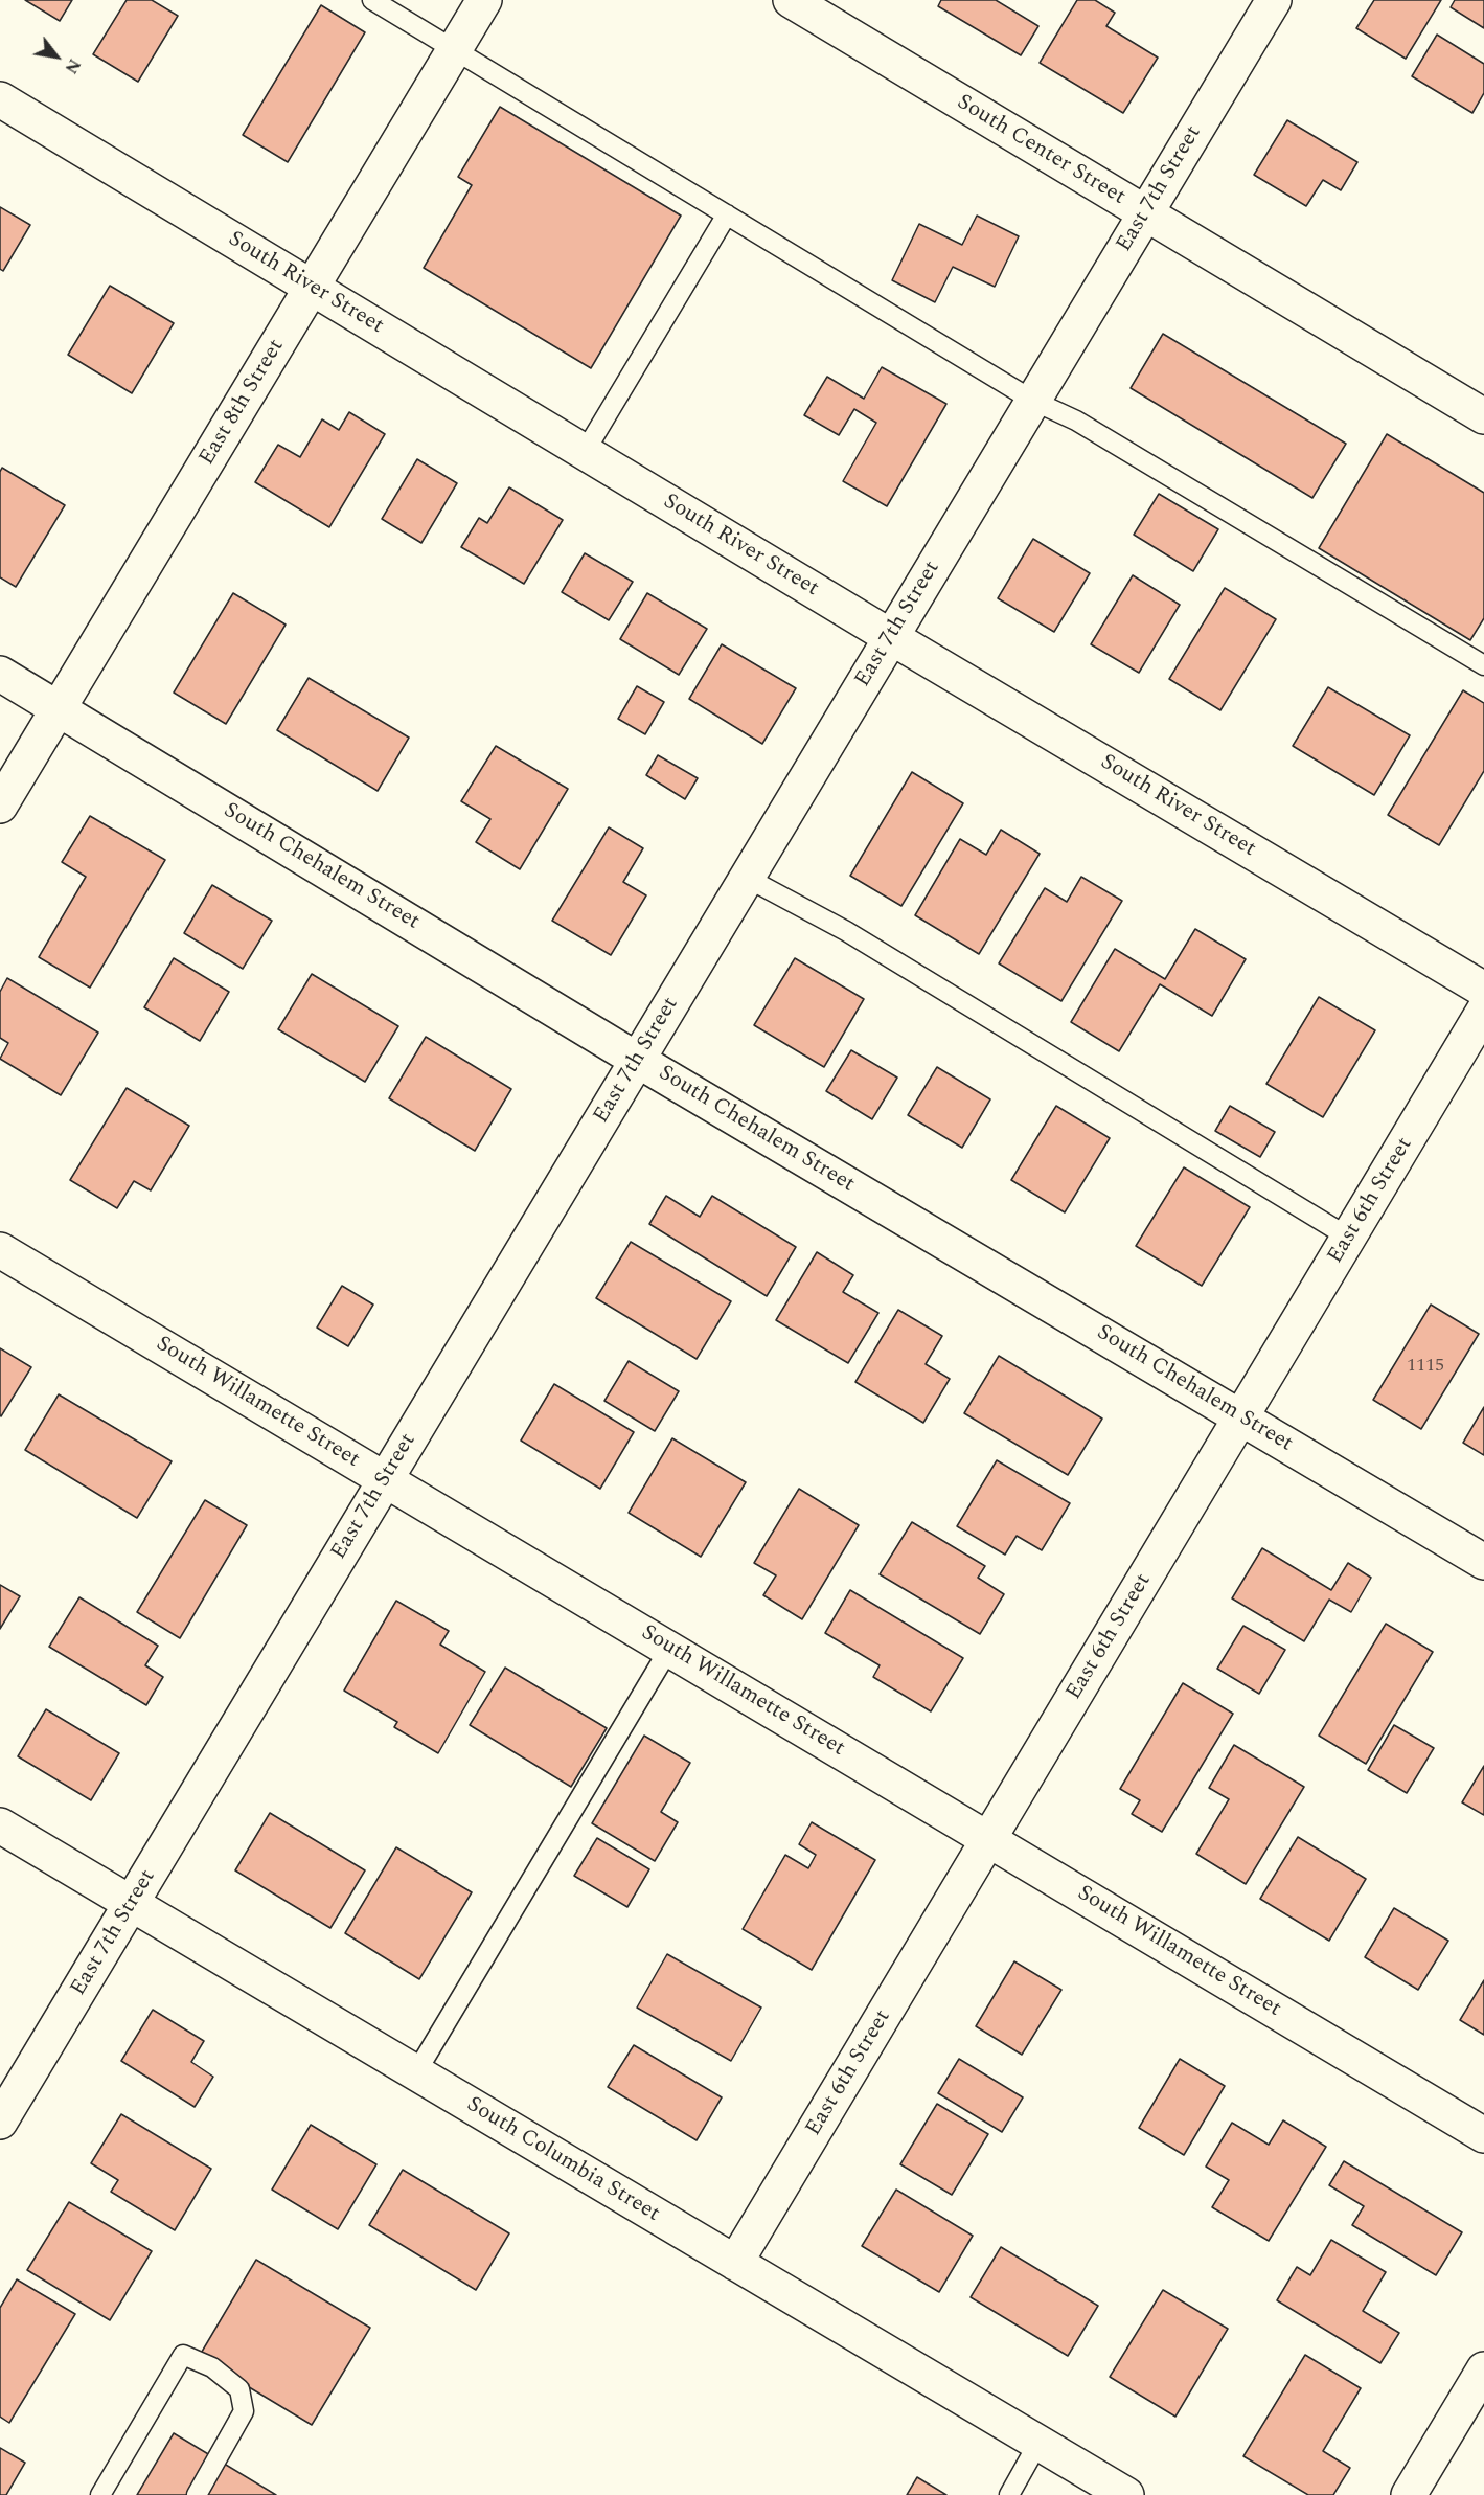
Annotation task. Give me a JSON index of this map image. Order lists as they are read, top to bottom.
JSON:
{
  "streets": {
    "street": [
      "South Center Street",
      "East 7th Street",
      "South River Street",
      "East 8th Street",
      "South Chehalem Street",
      "East 6th Street",
      "South Willamette Street",
      "South Columbia Street"
    ]
  },
  "crossings": [
    ["South Center Street", "East 7th Street"],
    ["East 7th Street", "South River Street"],
    ["East 7th Street", "South Chehalem Street"],
    ["East 7th Street", "South Willamette Street"],
    ["East 7th Street", "South Columbia Street"],
    ["South River Street", "East 8th Street"],
    ["East 8th Street", "South Chehalem Street"],
    ["South Chehalem Street", "East 6th Street"],
    ["East 6th Street", "South Willamette Street"],
    ["East 6th Street", "South Columbia Street"]
  ],
  "house_numbers": ["1115"],
  "north": "bottom right"
}
